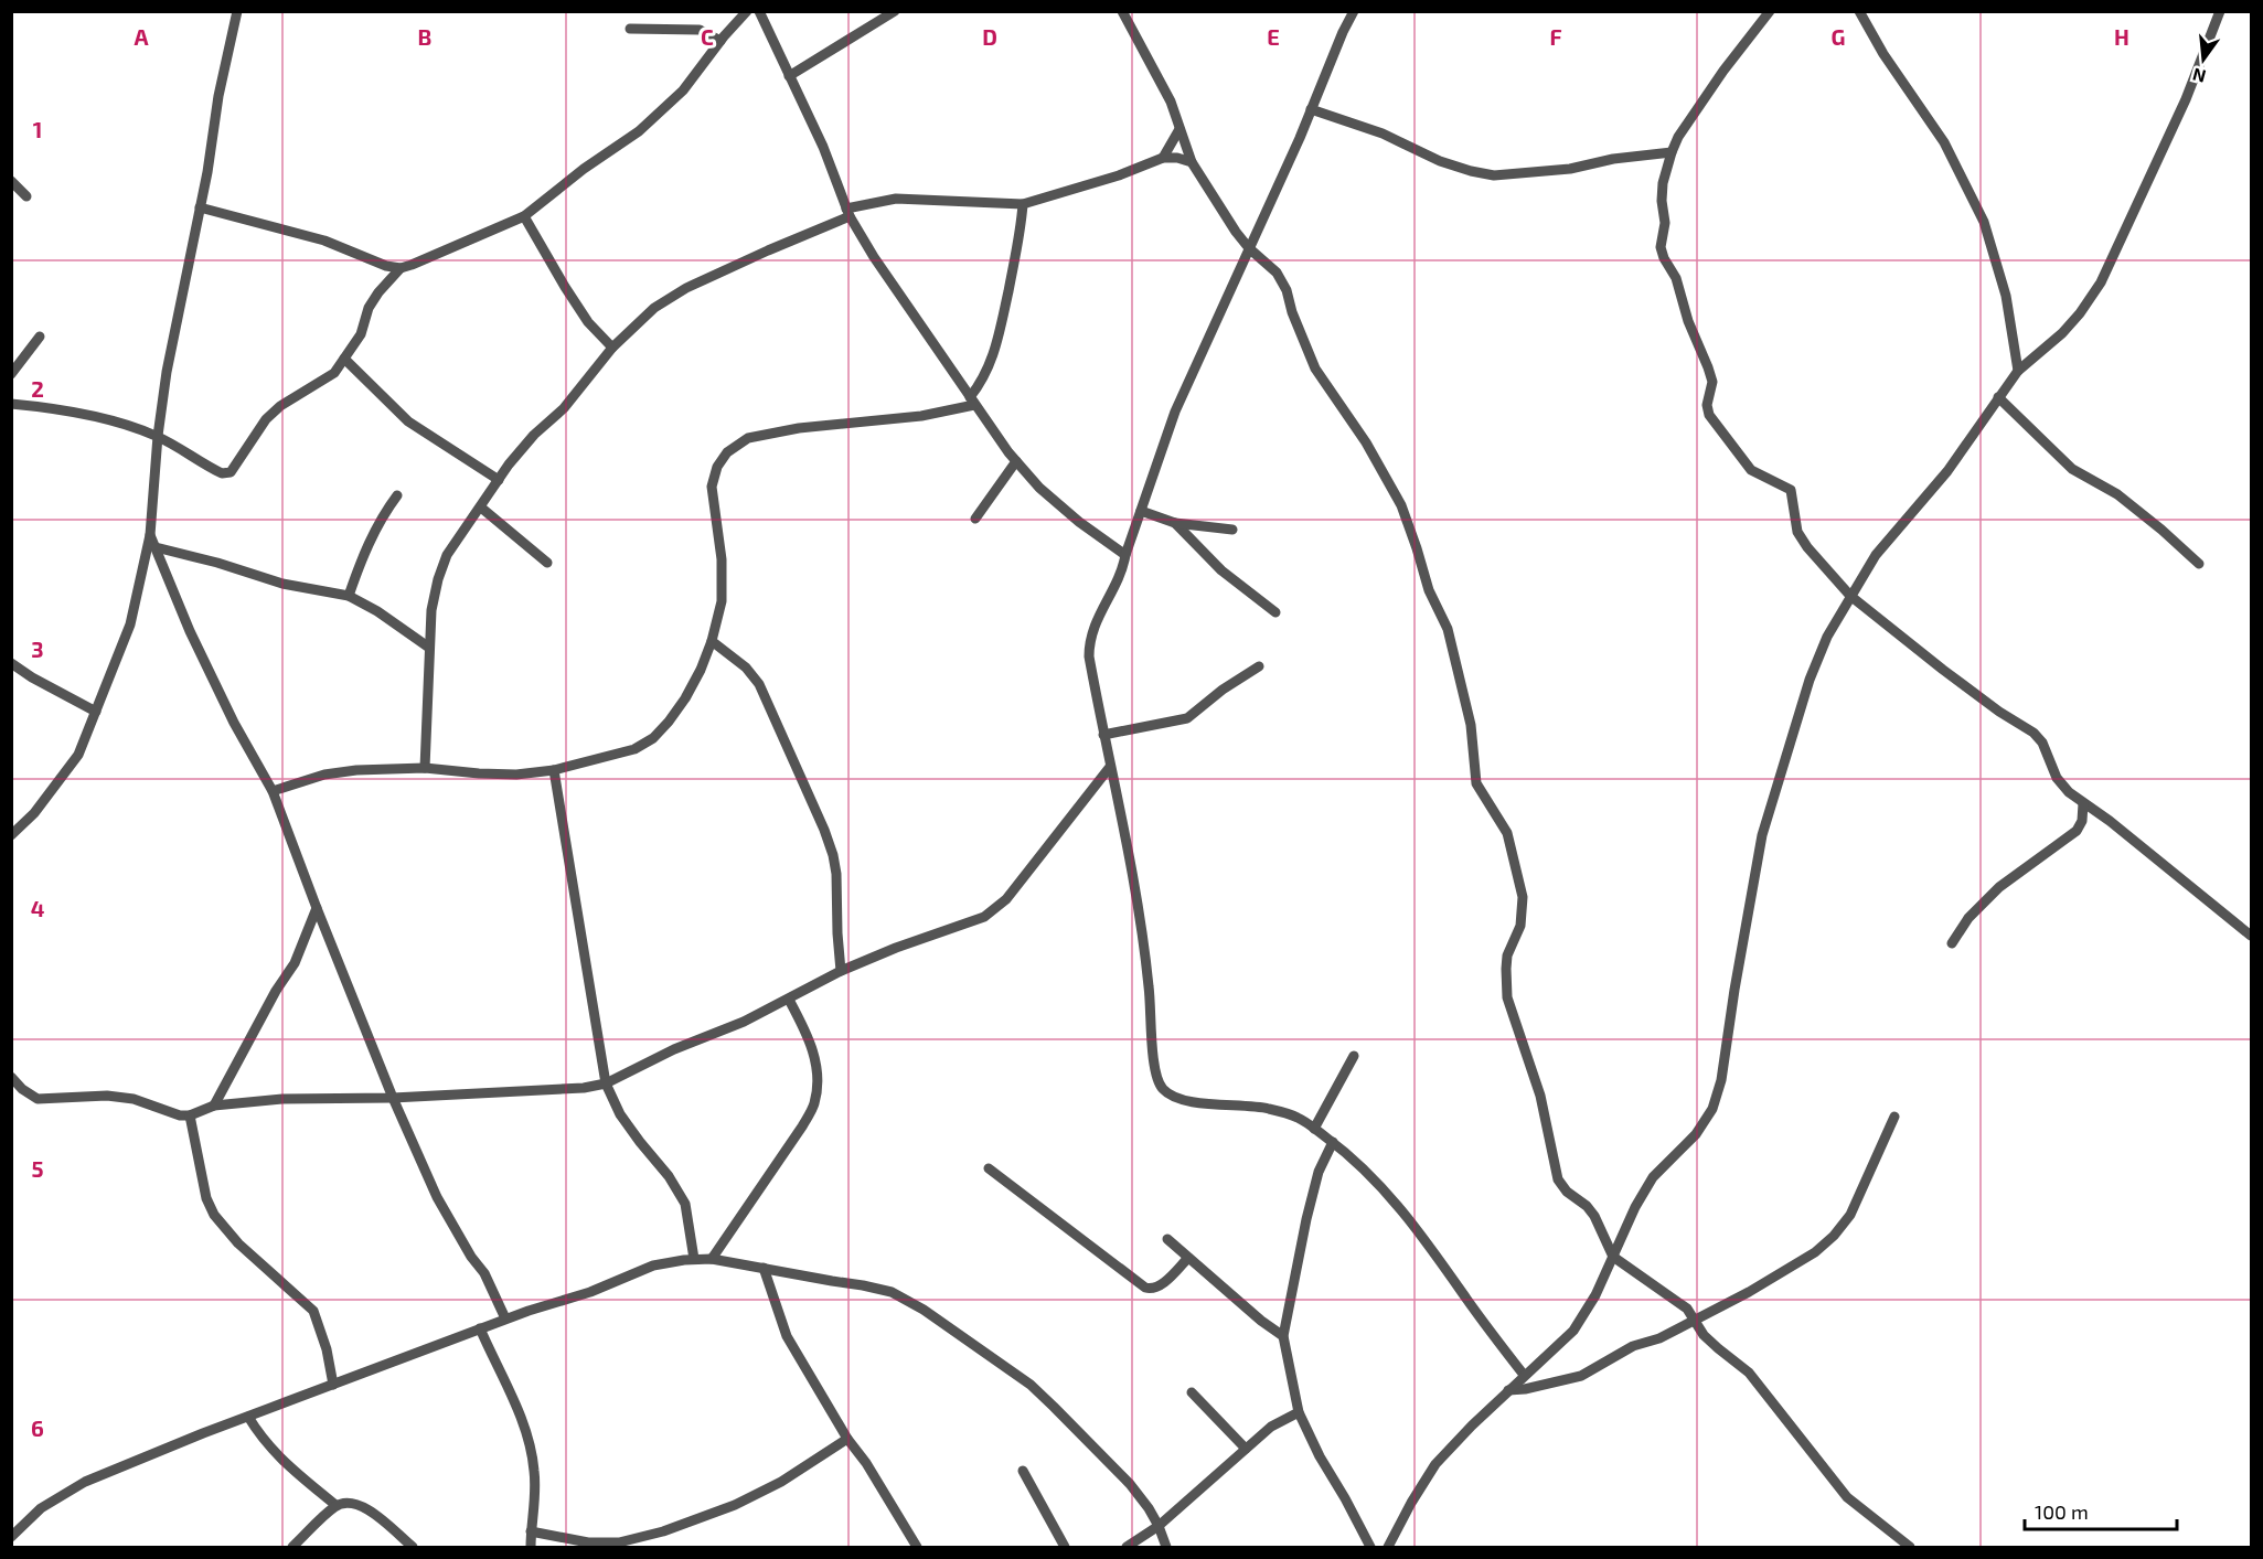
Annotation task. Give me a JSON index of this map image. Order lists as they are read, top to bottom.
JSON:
{
  "scale_bar": "100 m",
  "north": "bottom",
  "grid": {
    "columns": [
      "A",
      "B",
      "C",
      "D",
      "E",
      "F",
      "G",
      "H"
    ],
    "rows": [
      "1",
      "2",
      "3",
      "4",
      "5",
      "6"
    ]
  }
}
